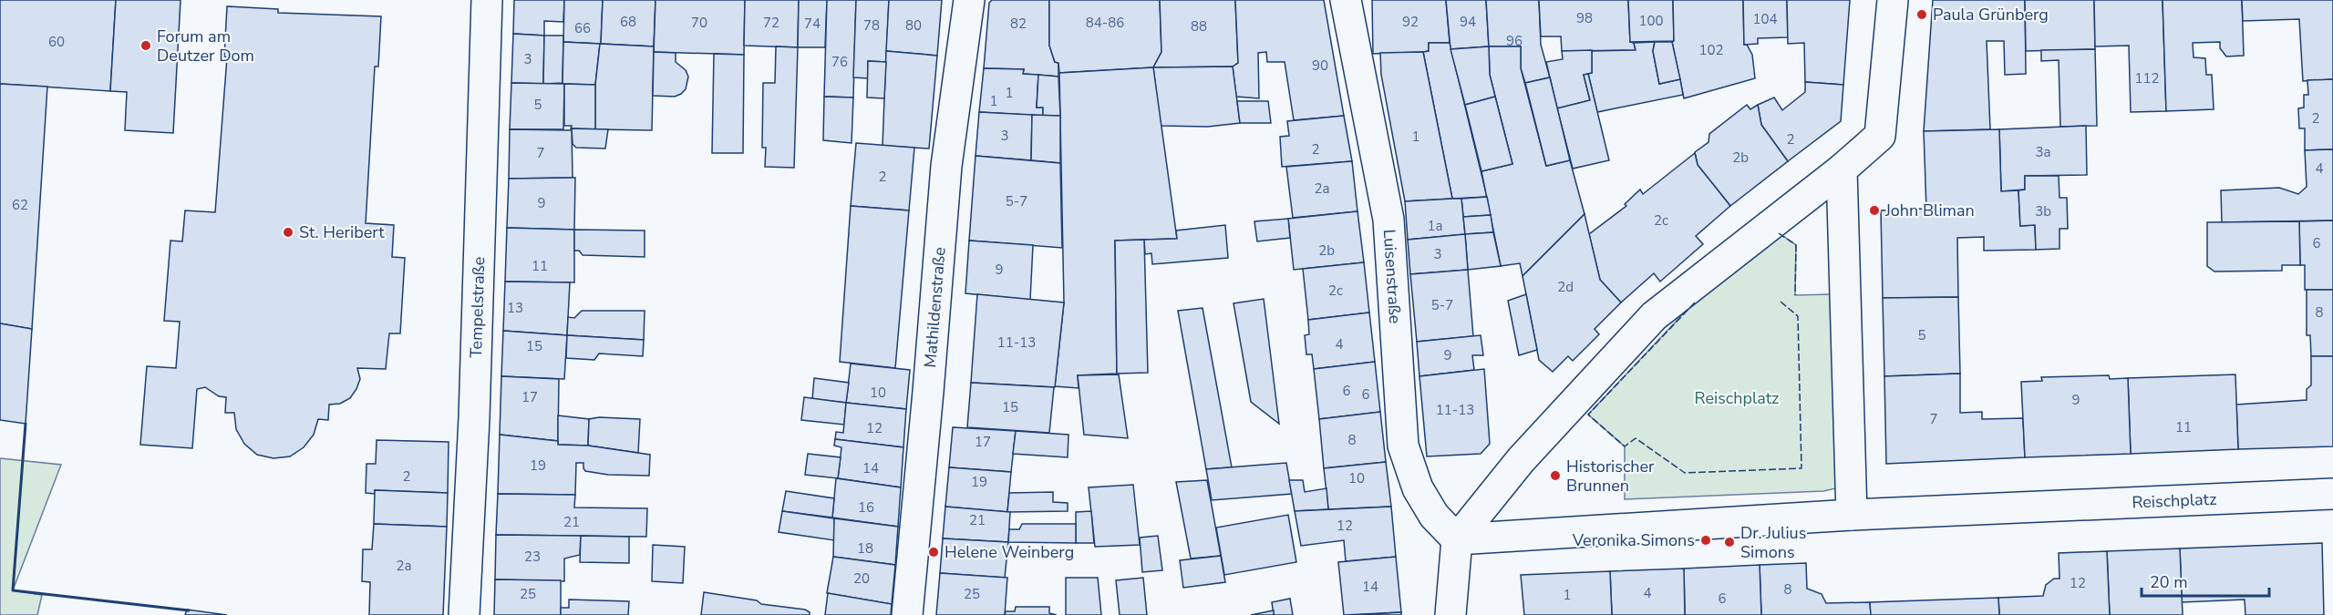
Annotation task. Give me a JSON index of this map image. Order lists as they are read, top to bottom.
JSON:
{
  "streets": {
    "street": [
      "Luisenstraße",
      "Mathildenstraße",
      "Tempelstraße",
      "Reischplatz"
    ]
  },
  "crossings": [
    ["Luisenstraße", "Reischplatz"]
  ],
  "parks": ["Reischplatz"],
  "places": [
    "Paula Grünberg",
    "Forum am Deutzer Dom",
    "John Bliman",
    "St. Heribert",
    "Historischer Brunnen",
    "Veronika Simons",
    "Dr. Julius Simons",
    "Helene Weinberg"
  ],
  "house_numbers": [
    "98",
    "104",
    "100",
    "68",
    "92",
    "94",
    "70",
    "72",
    "84-86",
    "74",
    "82",
    "78",
    "80",
    "88",
    "66",
    "96",
    "60",
    "102",
    "3",
    "76",
    "90",
    "112",
    "1",
    "1",
    "5",
    "2",
    "3",
    "1",
    "2",
    "2",
    "3a",
    "7",
    "2b",
    "4",
    "2",
    "2a",
    "5-7",
    "9",
    "62",
    "3b",
    "2c",
    "1a",
    "6",
    "2b",
    "3",
    "11",
    "9",
    "2d",
    "2c",
    "5-7",
    "13",
    "8",
    "5",
    "11-13",
    "4",
    "15",
    "9",
    "6",
    "10",
    "6",
    "17",
    "9",
    "15",
    "11-13",
    "7",
    "11",
    "12",
    "8",
    "17",
    "19",
    "14",
    "2",
    "10",
    "19",
    "16",
    "21",
    "21",
    "12",
    "18",
    "23",
    "2a",
    "20",
    "12",
    "14",
    "8",
    "4",
    "25",
    "25",
    "1",
    "6"
  ],
  "scale_bar": "20 m"
}
